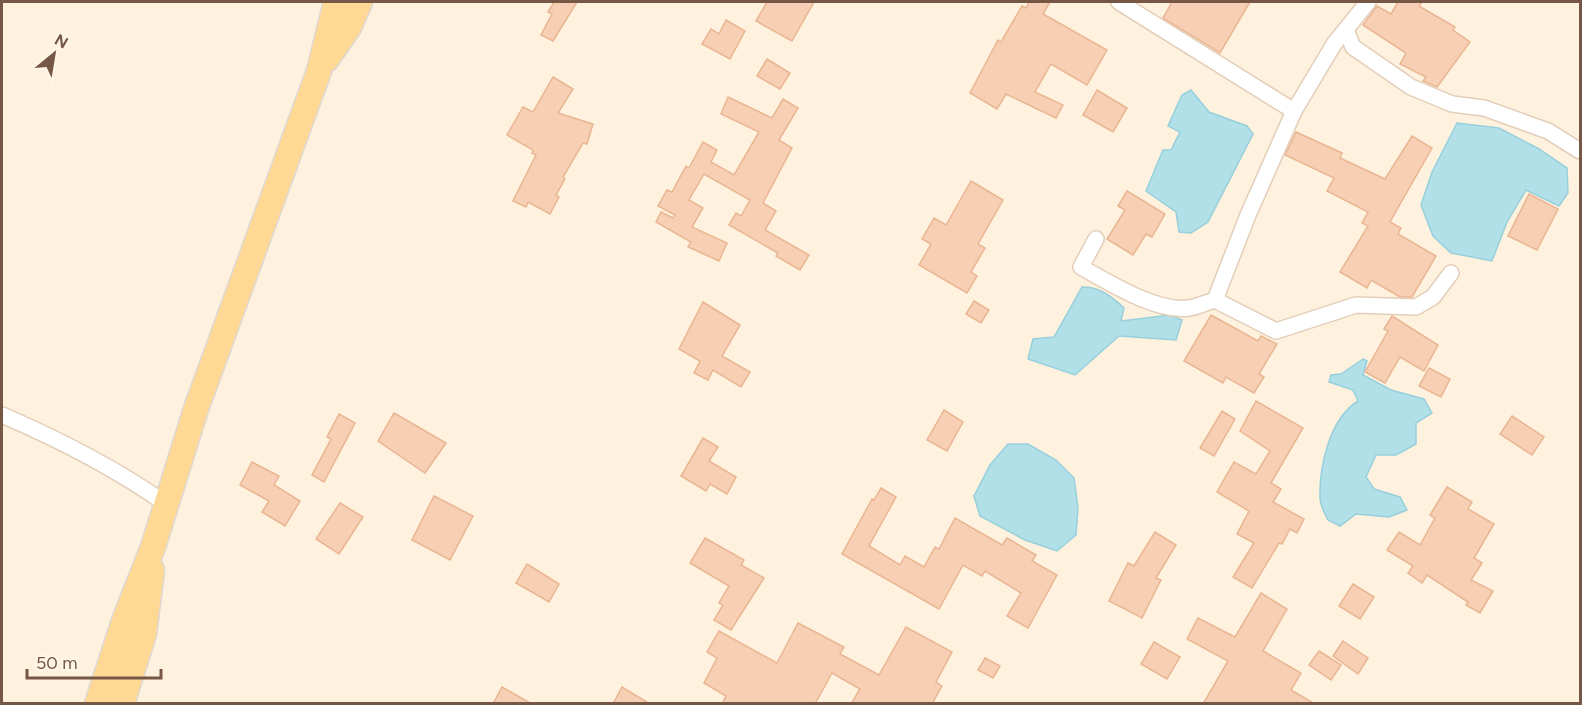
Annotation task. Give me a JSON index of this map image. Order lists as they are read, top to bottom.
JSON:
{
  "scale_bar": "50 m",
  "north": "top right"
}
